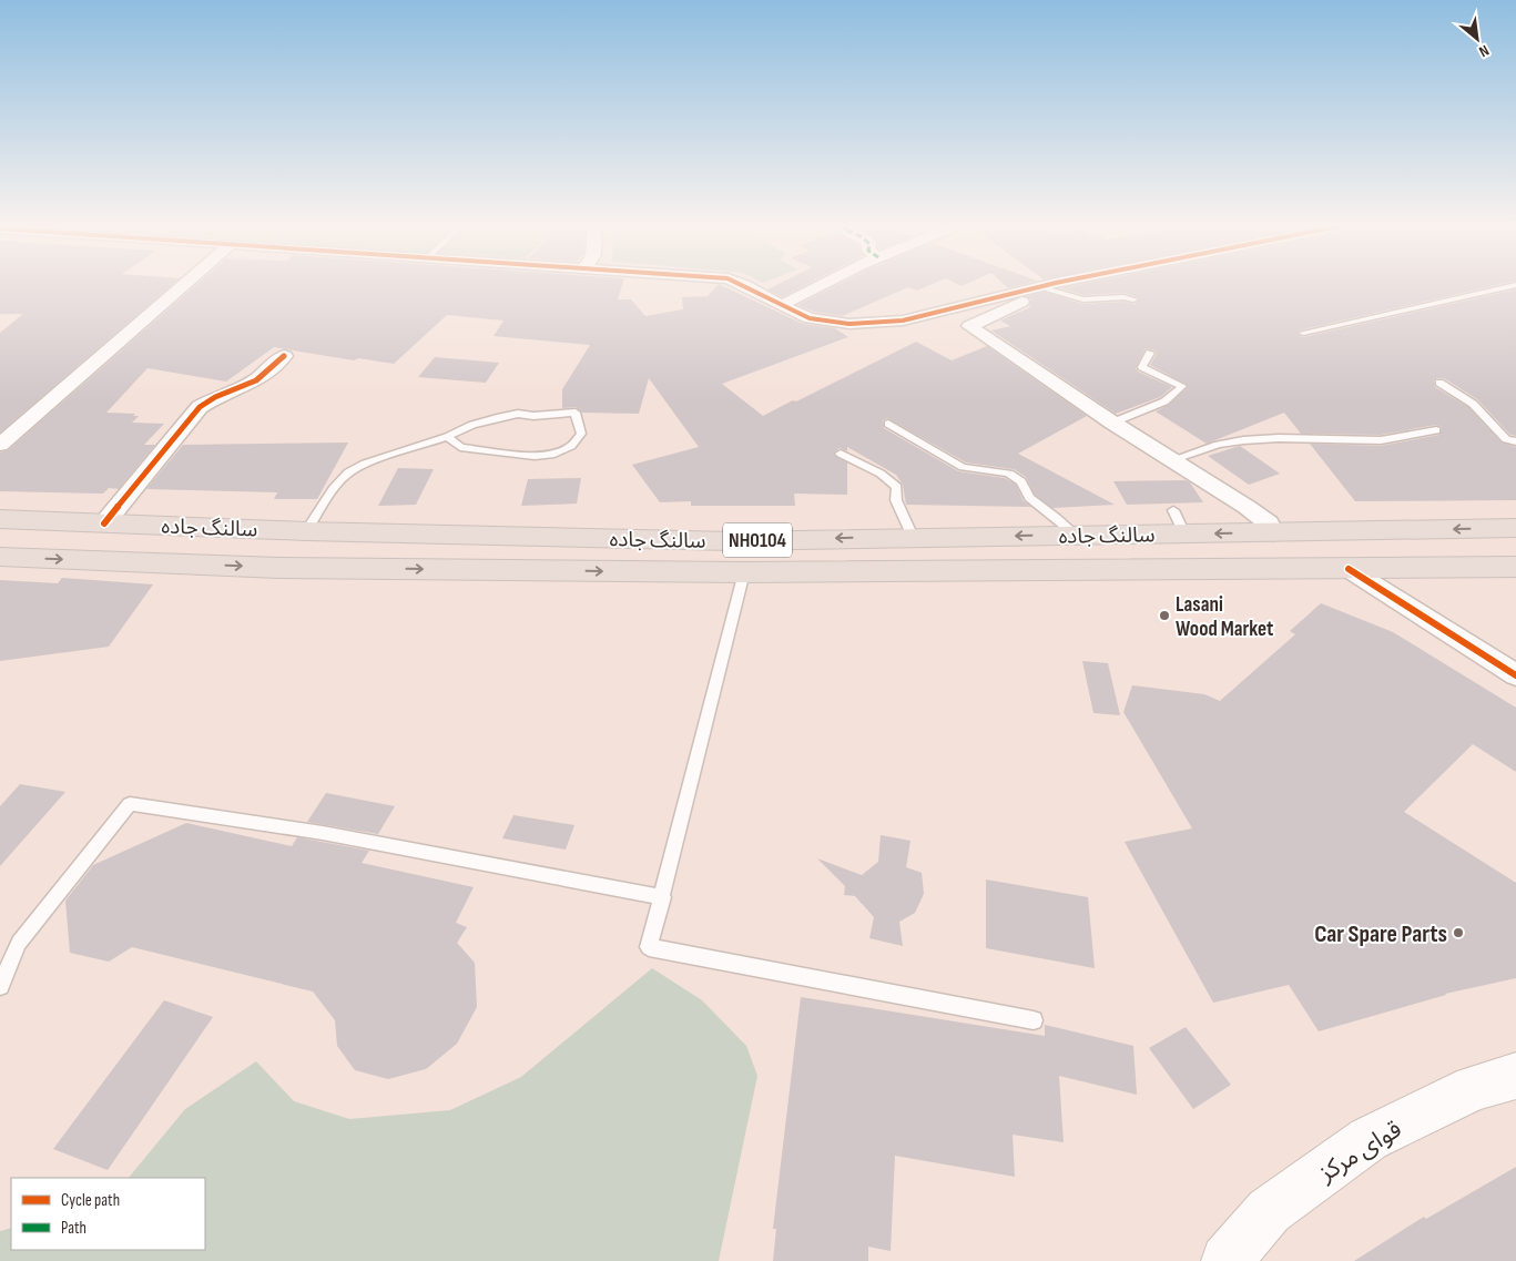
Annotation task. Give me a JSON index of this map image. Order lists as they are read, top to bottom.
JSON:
{
  "streets": {
    "highway": ["سالنگ جاده", "NH0104"],
    "main road": ["قوای مرکز"]
  },
  "places": ["Lasani Wood Market", "Car Spare Parts"],
  "legend": ["Cycle path", "Path"],
  "north": "bottom right"
}
